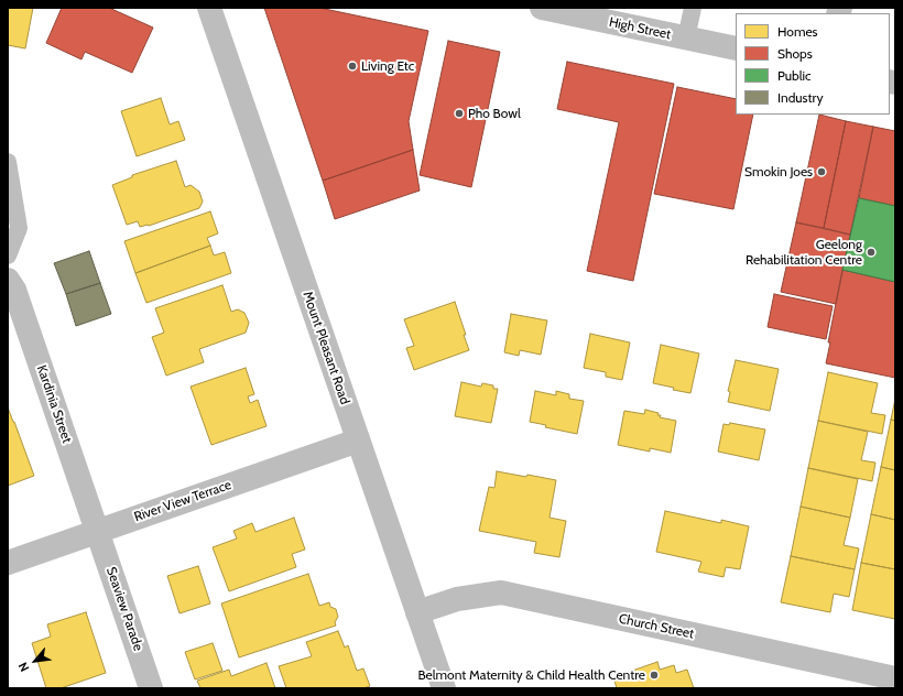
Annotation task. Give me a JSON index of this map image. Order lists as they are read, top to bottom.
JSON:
{
  "streets": {
    "street": [
      "High Street",
      "Mount Pleasant Road",
      "Kardinia Street",
      "River View Terrace",
      "Seaview Parade",
      "Church Street"
    ]
  },
  "crossings": [
    ["Mount Pleasant Road", "River View Terrace"],
    ["Mount Pleasant Road", "Church Street"],
    ["Kardinia Street", "River View Terrace"],
    ["Kardinia Street", "Seaview Parade"],
    ["River View Terrace", "Seaview Parade"]
  ],
  "places": [
    "Living Etc",
    "Pho Bowl",
    "Smokin Joes",
    "Geelong Rehabilitation Centre",
    "Belmont Maternity & Child Health Centre"
  ],
  "legend": [
    "Homes",
    "Shops",
    "Public",
    "Industry"
  ],
  "north": "bottom left"
}
